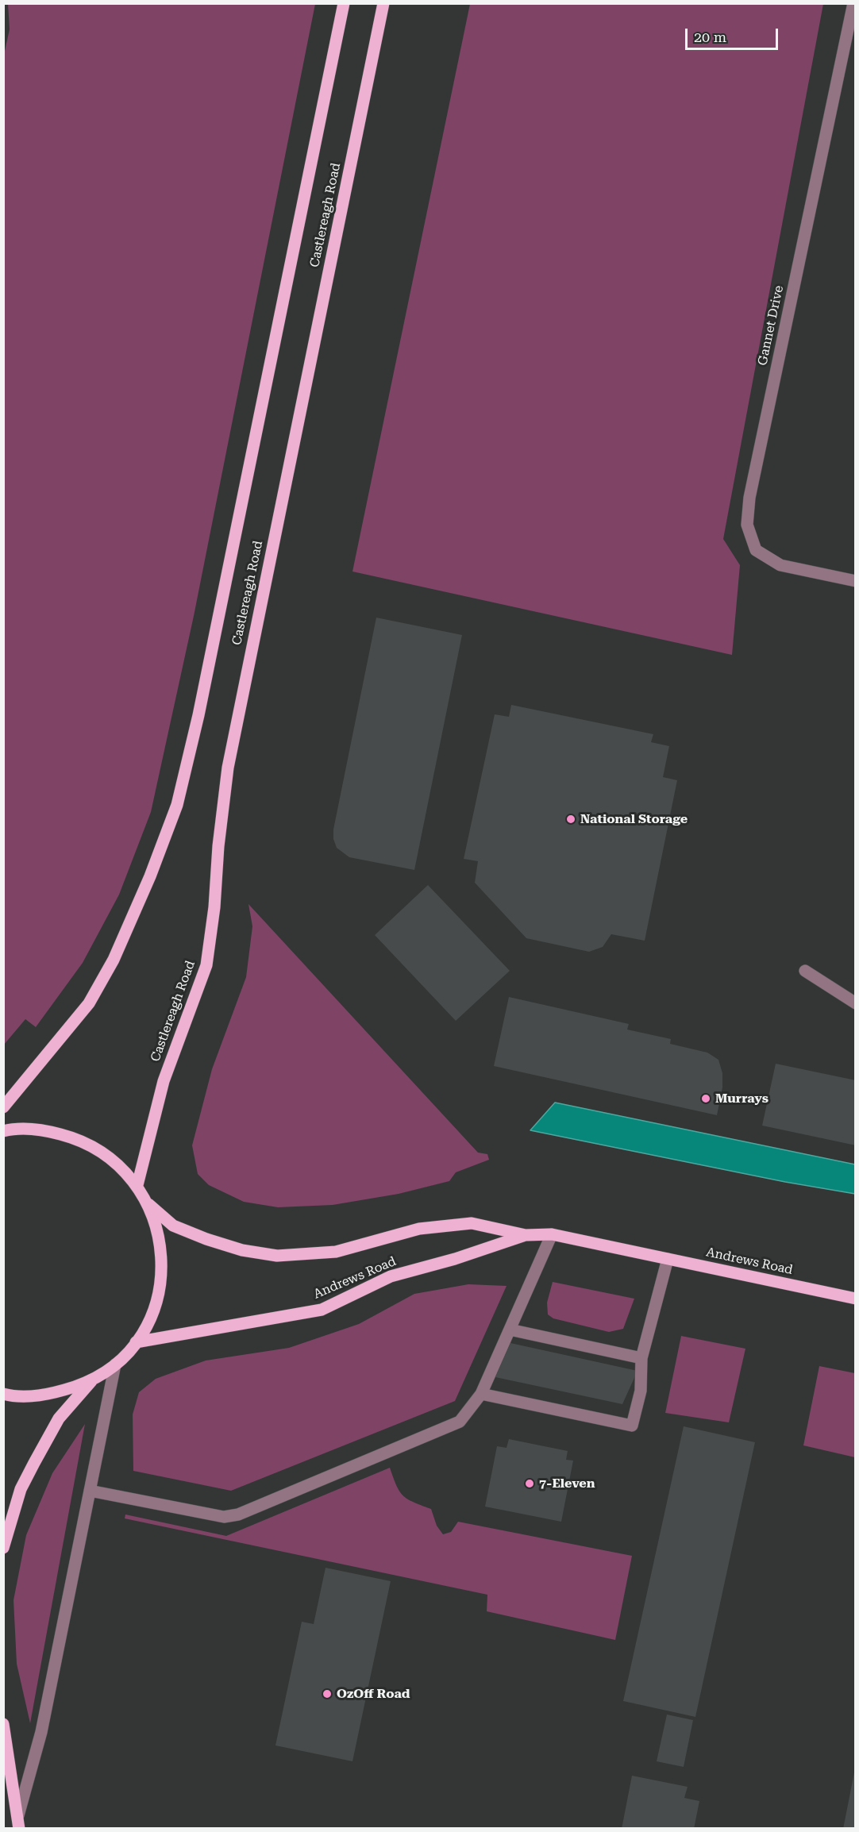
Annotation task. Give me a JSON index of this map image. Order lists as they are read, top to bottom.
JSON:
{
  "streets": {
    "main road": ["Castlereagh Road", "Andrews Road"],
    "street": ["Gannet Drive"]
  },
  "places": [
    "National Storage",
    "Murrays",
    "7-Eleven",
    "OzOff Road"
  ],
  "scale_bar": "20 m"
}
